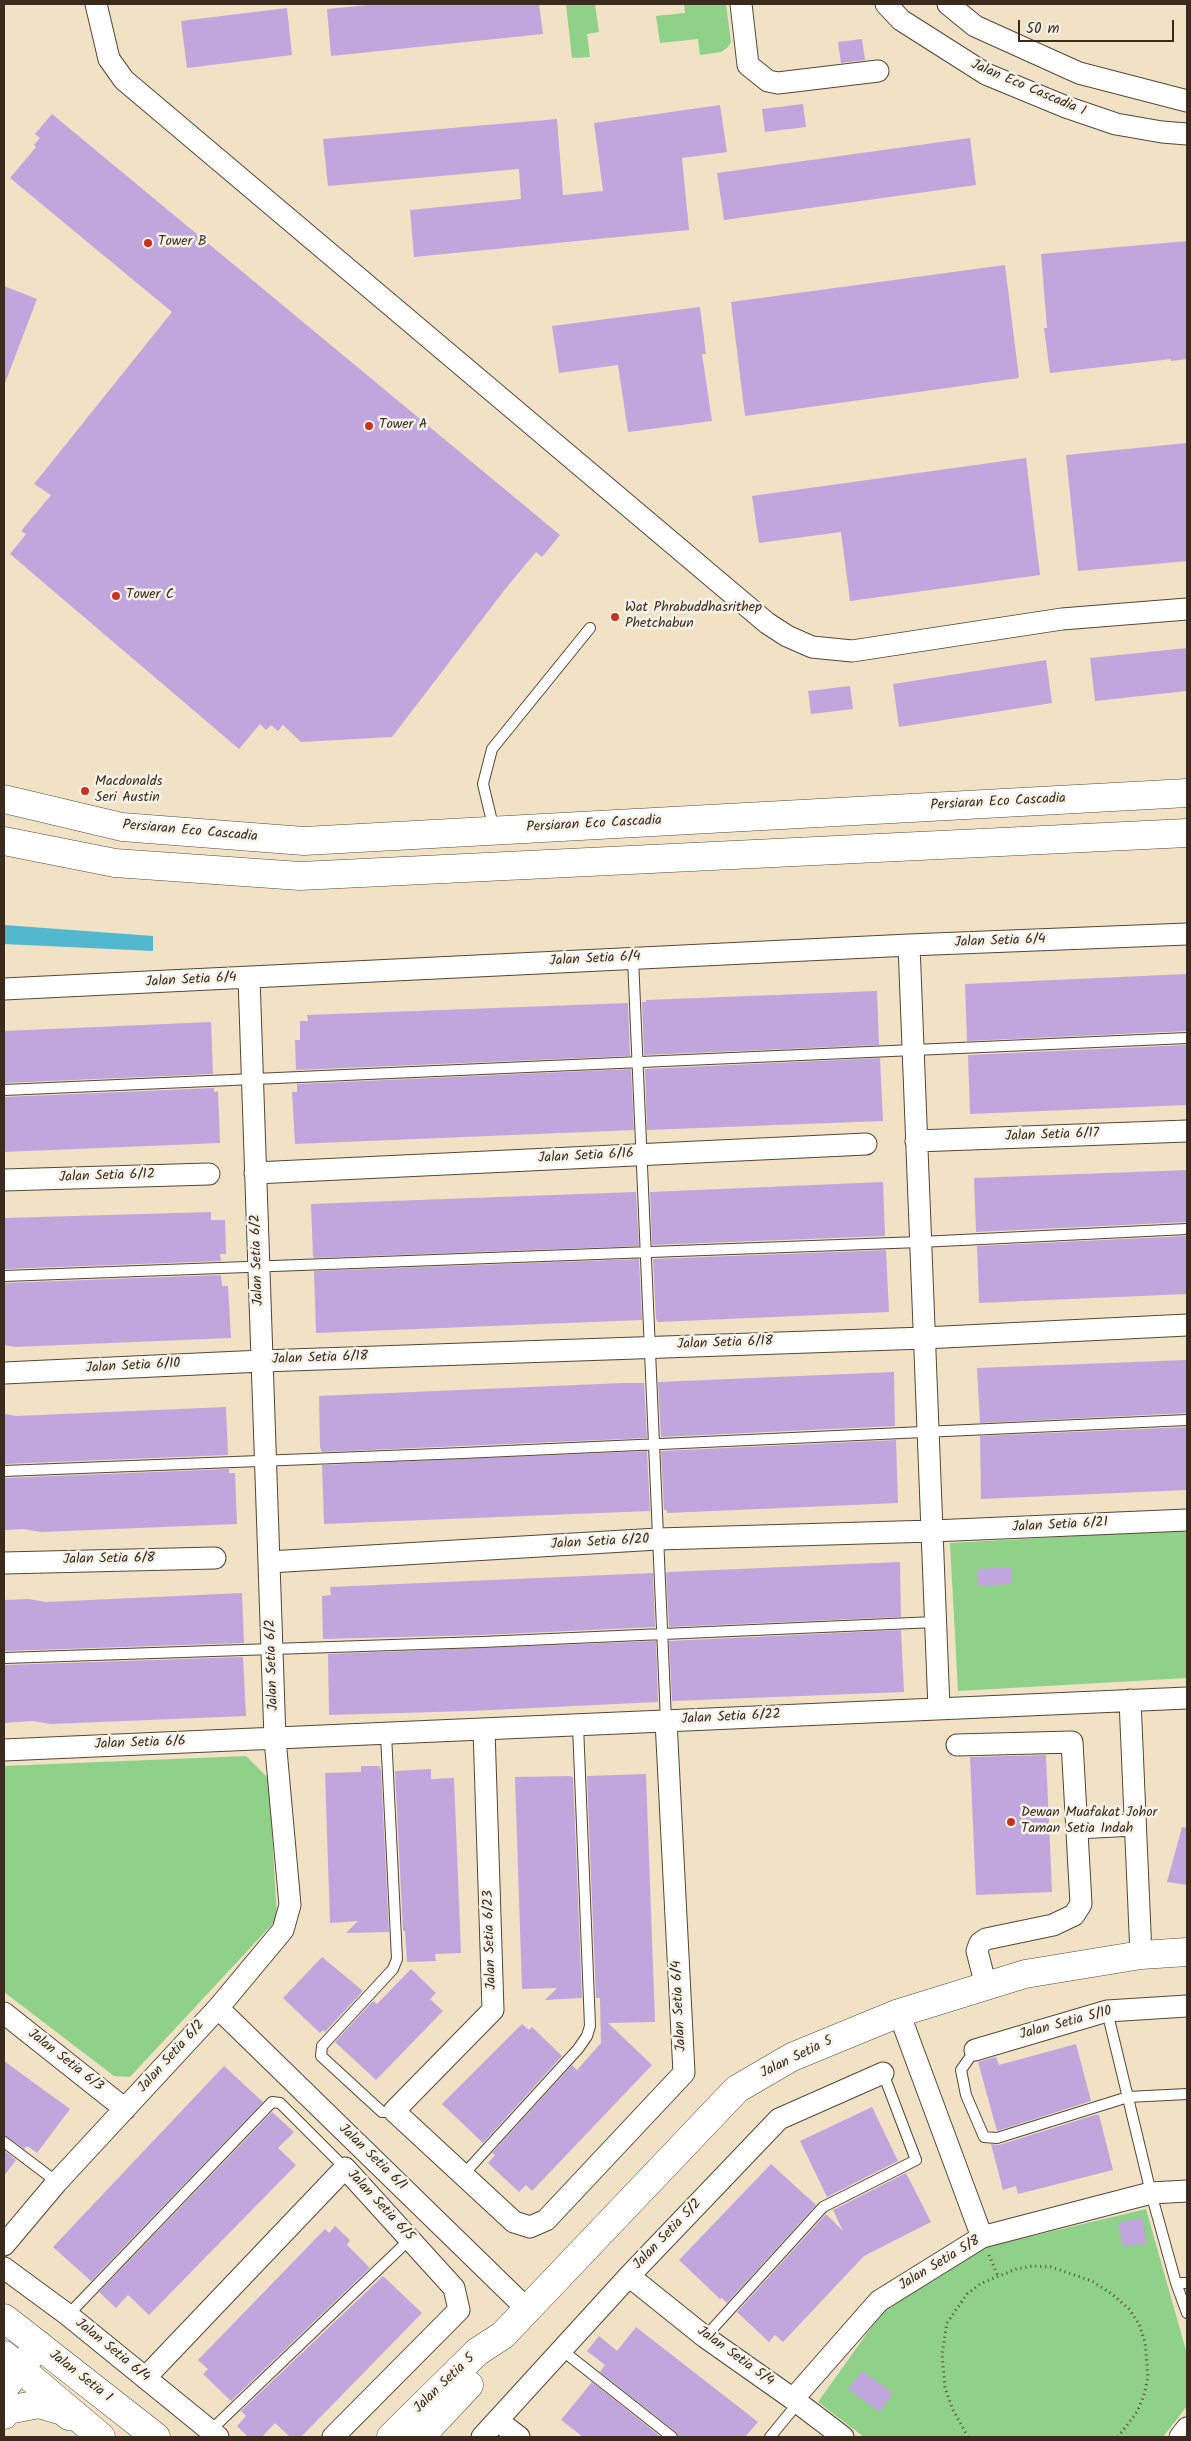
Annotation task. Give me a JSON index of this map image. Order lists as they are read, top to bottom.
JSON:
{
  "streets": {
    "main road": ["Persiaran Eco Cascadia", "Jalan Setia 5", "Jalan Setia 1"],
    "street": [
      "Jalan Eco Cascadia 1",
      "Jalan Setia 6/4",
      "Jalan Setia 6/17",
      "Jalan Setia 6/16",
      "Jalan Setia 6/12",
      "Jalan Setia 6/2",
      "Jalan Setia 6/18",
      "Jalan Setia 6/10",
      "Jalan Setia 6/21",
      "Jalan Setia 6/20",
      "Jalan Setia 6/8",
      "Jalan Setia 6/22",
      "Jalan Setia 6/6",
      "Jalan Setia 6/23",
      "Jalan Setia 5/10",
      "Jalan Setia 6/3",
      "Jalan Setia 6/1",
      "Jalan Setia 6/5",
      "Jalan Setia 5/2",
      "Jalan Setia 5/8",
      "Jalan Setia 5/4"
    ]
  },
  "crossings": [
    ["Jalan Setia 6/4", "Jalan Setia 6/2"],
    ["Jalan Setia 6/4", "Jalan Setia 6/22"],
    ["Jalan Setia 6/4", "Jalan Setia 6/5"],
    ["Jalan Setia 6/16", "Jalan Setia 6/2"],
    ["Jalan Setia 6/2", "Jalan Setia 6/18"],
    ["Jalan Setia 6/2", "Jalan Setia 6/10"],
    ["Jalan Setia 6/2", "Jalan Setia 6/20"],
    ["Jalan Setia 6/2", "Jalan Setia 6/22"],
    ["Jalan Setia 6/2", "Jalan Setia 6/6"],
    ["Jalan Setia 6/2", "Jalan Setia 6/3"],
    ["Jalan Setia 6/2", "Jalan Setia 6/1"],
    ["Jalan Setia 6/18", "Jalan Setia 6/10"],
    ["Jalan Setia 6/21", "Jalan Setia 6/20"],
    ["Jalan Setia 6/22", "Jalan Setia 6/6"],
    ["Jalan Setia 6/22", "Jalan Setia 6/23"],
    ["Jalan Setia 5", "Jalan Setia 6/1"],
    ["Jalan Setia 5/2", "Jalan Setia 5/4"],
    ["Jalan Setia 5/8", "Jalan Setia 5/4"]
  ],
  "places": [
    "Tower B",
    "Tower A",
    "Tower C",
    "Wat Phrabuddhasrithep Phetchabun",
    "Macdonalds Seri Austin",
    "Dewan Muafakat Johor Taman Setia Indah"
  ],
  "scale_bar": "50 m"
}
